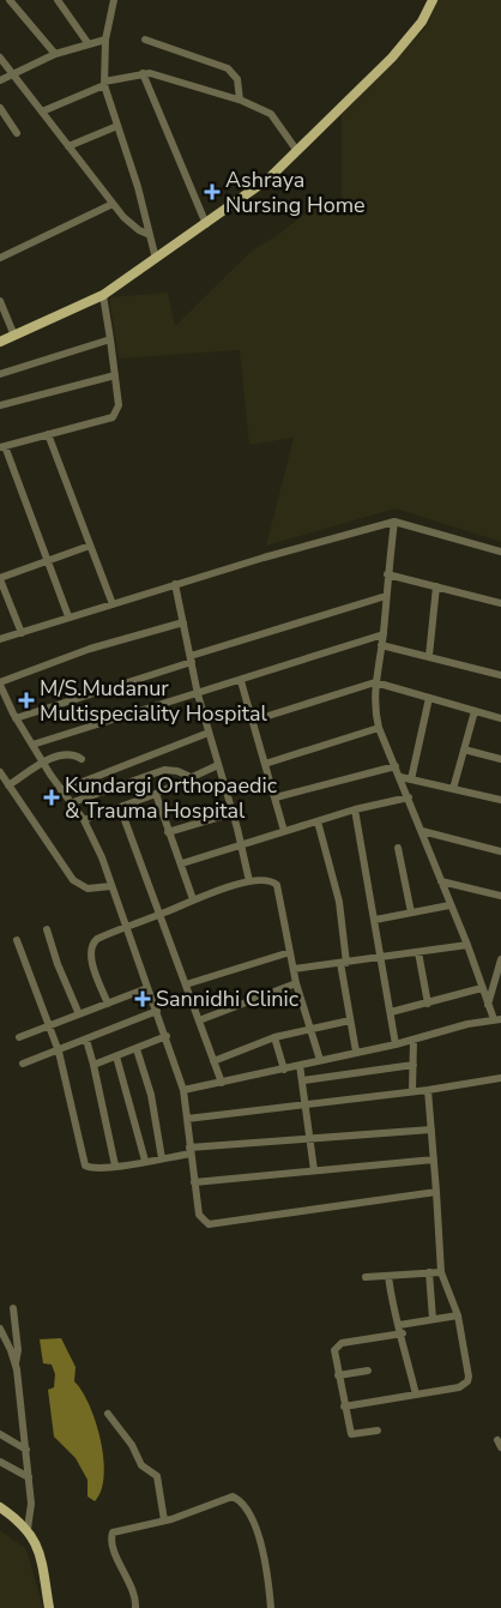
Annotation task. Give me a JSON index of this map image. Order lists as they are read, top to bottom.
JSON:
{
  "places": {
    "health": [
      "Ashraya Nursing Home",
      "M/S.Mudanur Multispeciality Hospital",
      "Kundargi Orthopaedic & Trauma Hospital",
      "Sannidhi Clinic"
    ]
  }
}
